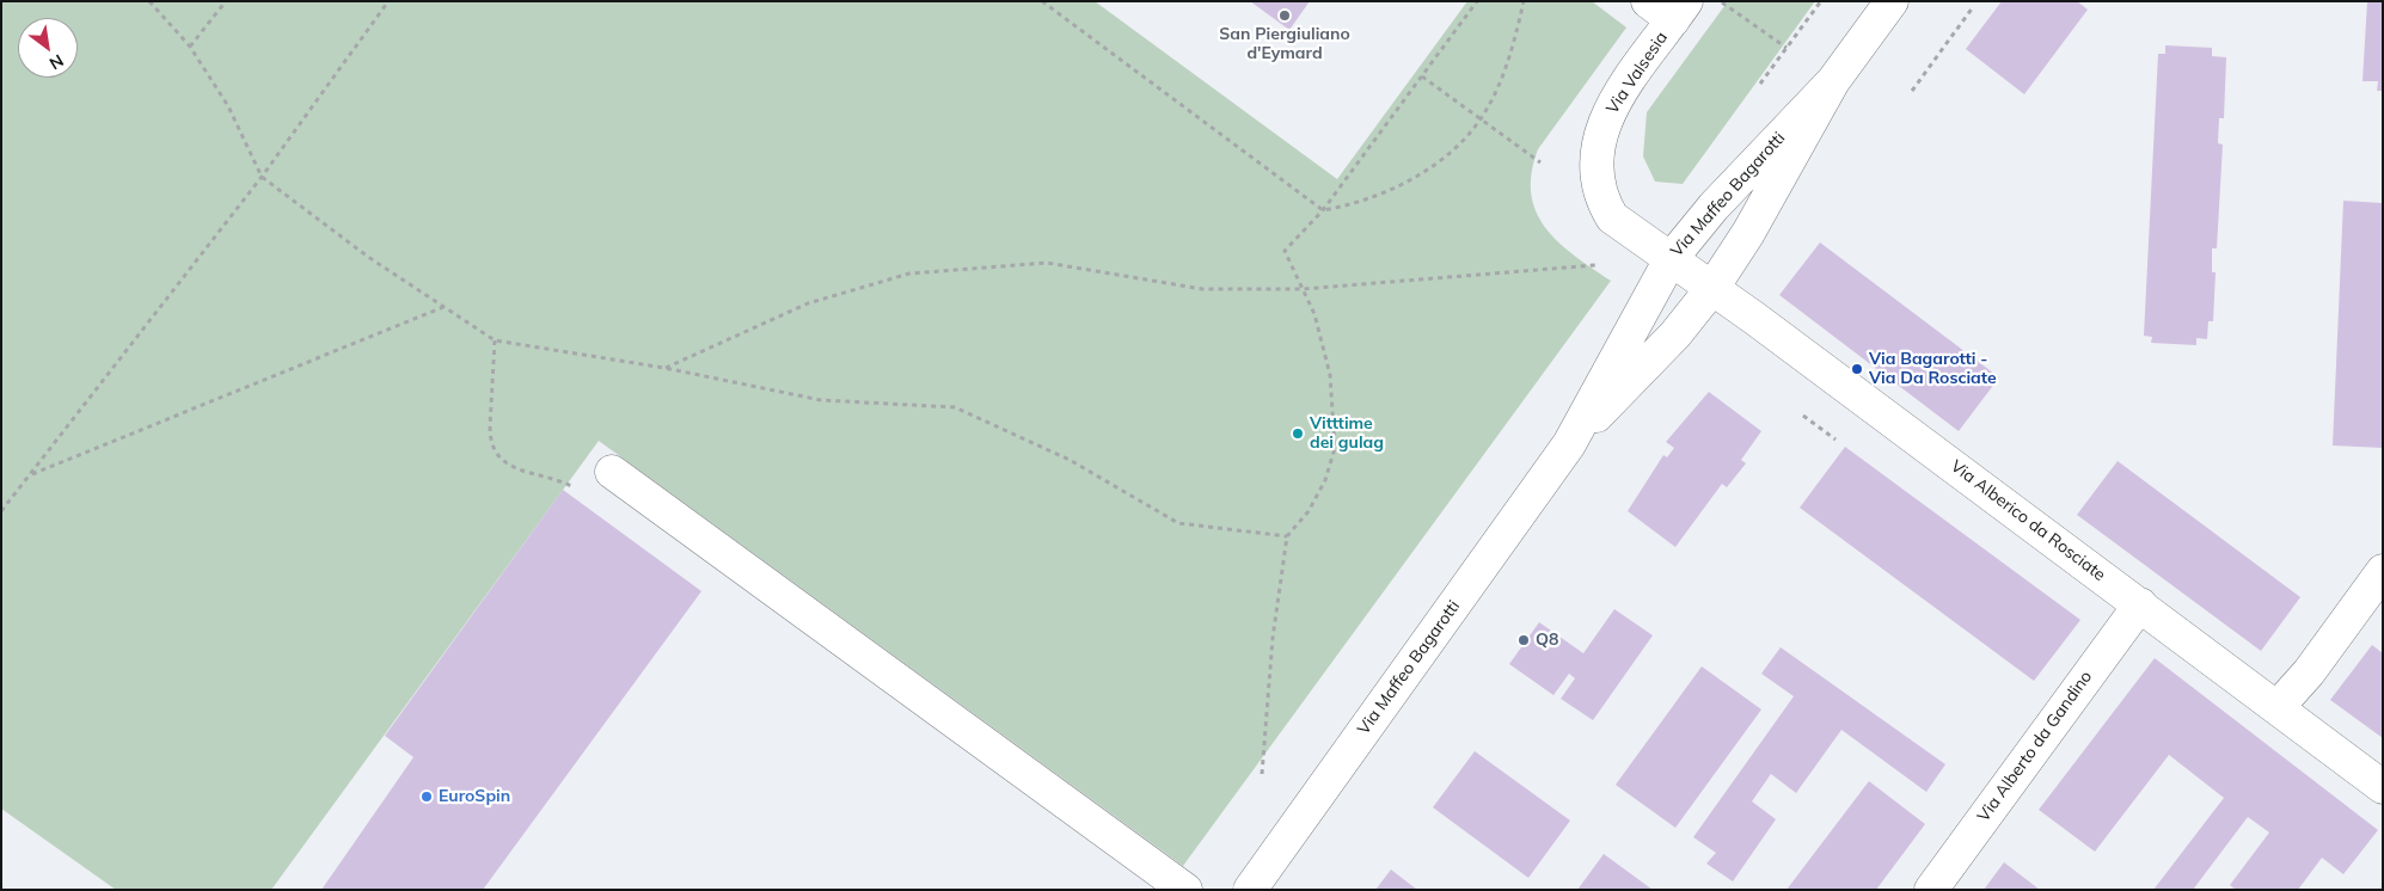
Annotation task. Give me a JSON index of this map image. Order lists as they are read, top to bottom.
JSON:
{
  "streets": {
    "street": [
      "Via Valsesia",
      "Via Maffeo Bagarotti",
      "Via Alberico da Rosciate",
      "Via Alberto da Gandino"
    ]
  },
  "crossings": [
    ["Via Valsesia", "Via Maffeo Bagarotti"],
    ["Via Valsesia", "Via Alberico da Rosciate"],
    ["Via Maffeo Bagarotti", "Via Alberico da Rosciate"],
    ["Via Alberico da Rosciate", "Via Alberto da Gandino"]
  ],
  "places": [
    "San Piergiuliano d'Eymard",
    "Via Bagarotti - Via Da Rosciate",
    "Vitttime dei gulag",
    "Q8",
    "EuroSpin"
  ],
  "north": "bottom right"
}
